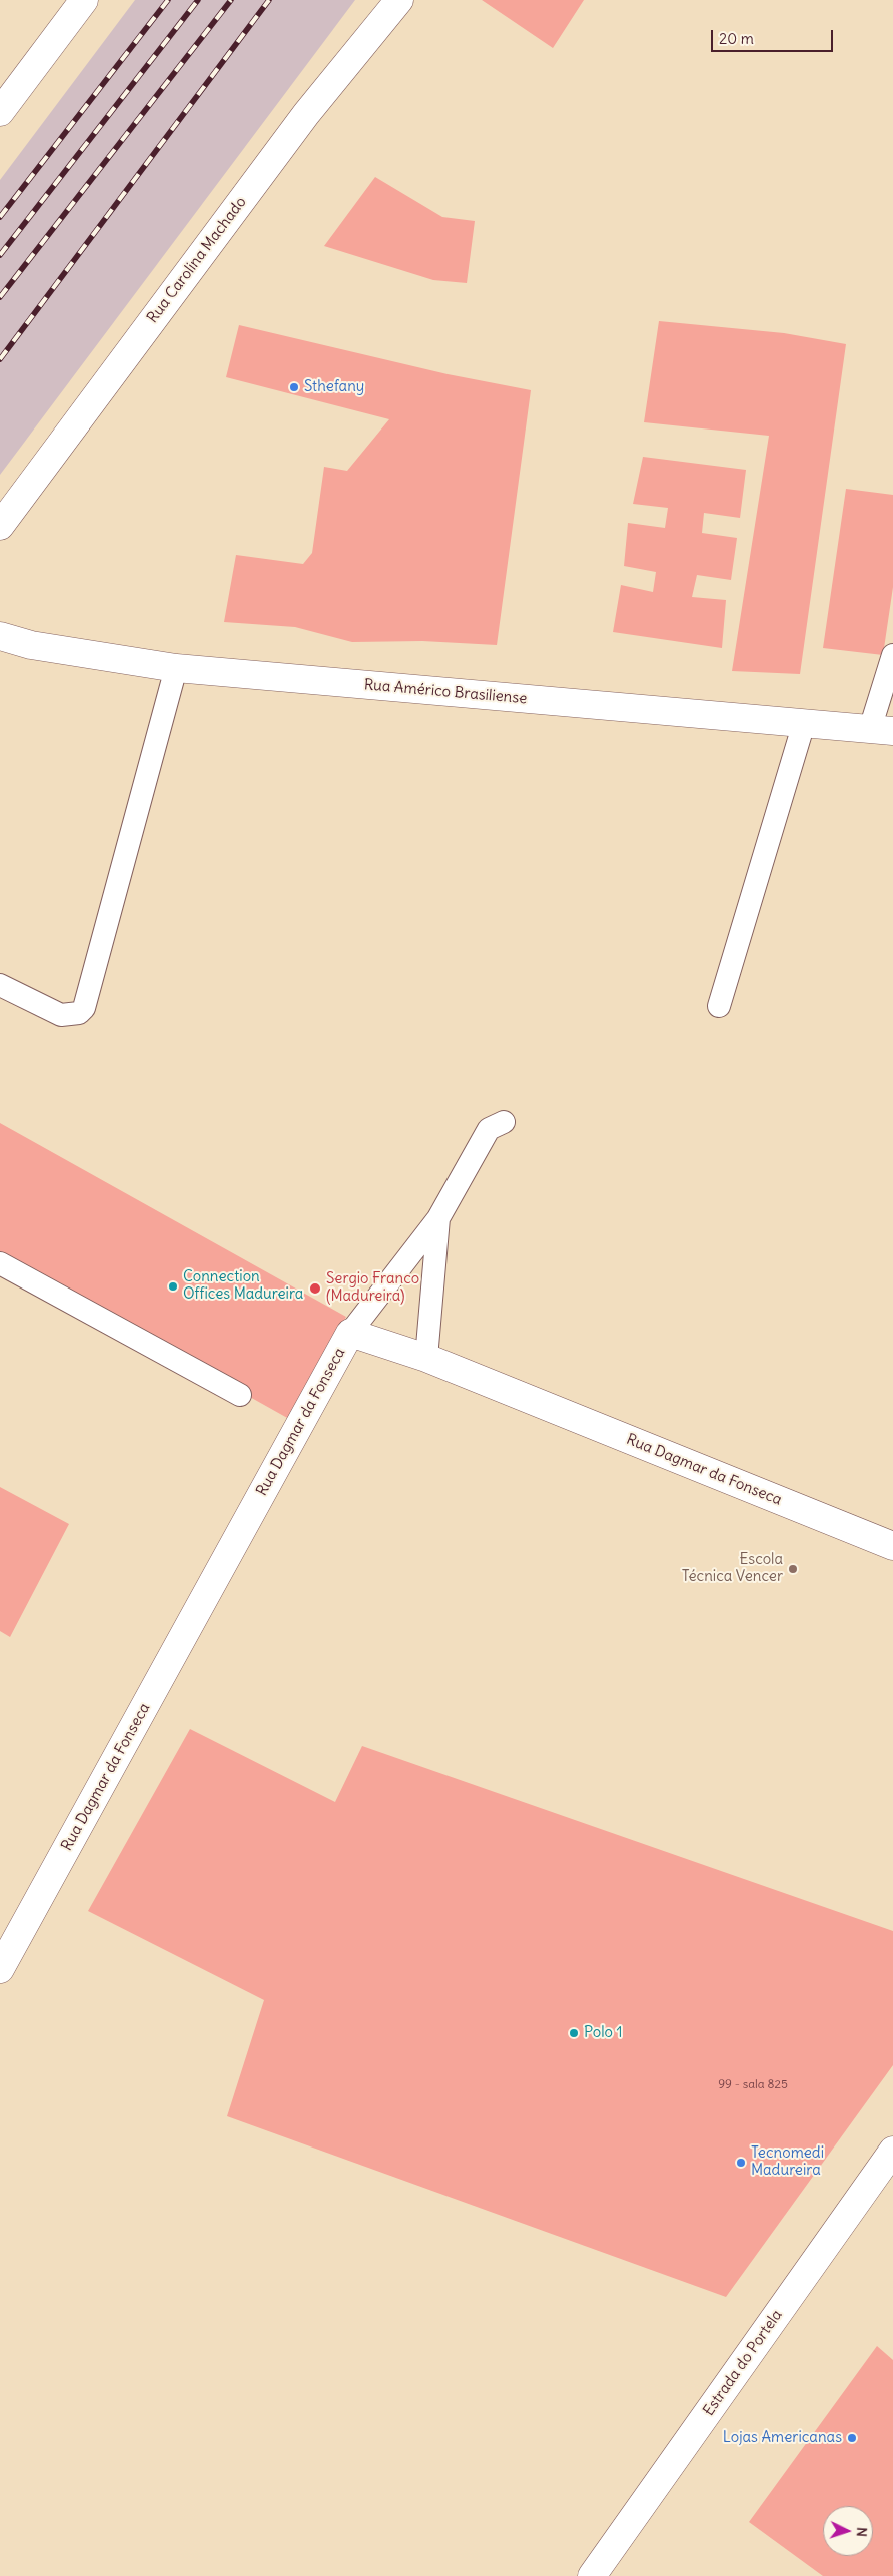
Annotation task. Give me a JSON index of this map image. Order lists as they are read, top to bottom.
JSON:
{
  "streets": {
    "main road": [
      "Rua Carolina Machado",
      "Rua Américo Brasiliense",
      "Rua Dagmar da Fonseca",
      "Estrada do Portela"
    ]
  },
  "places": [
    "Sthefany",
    "Connection Offices Madureira",
    "Sergio Franco (Madureira)",
    "Escola Técnica Vencer",
    "Polo 1",
    "Tecnomedi Madureira",
    "Lojas Americanas"
  ],
  "house_numbers": ["99 - sala 825"],
  "scale_bar": "20 m",
  "north": "right"
}
